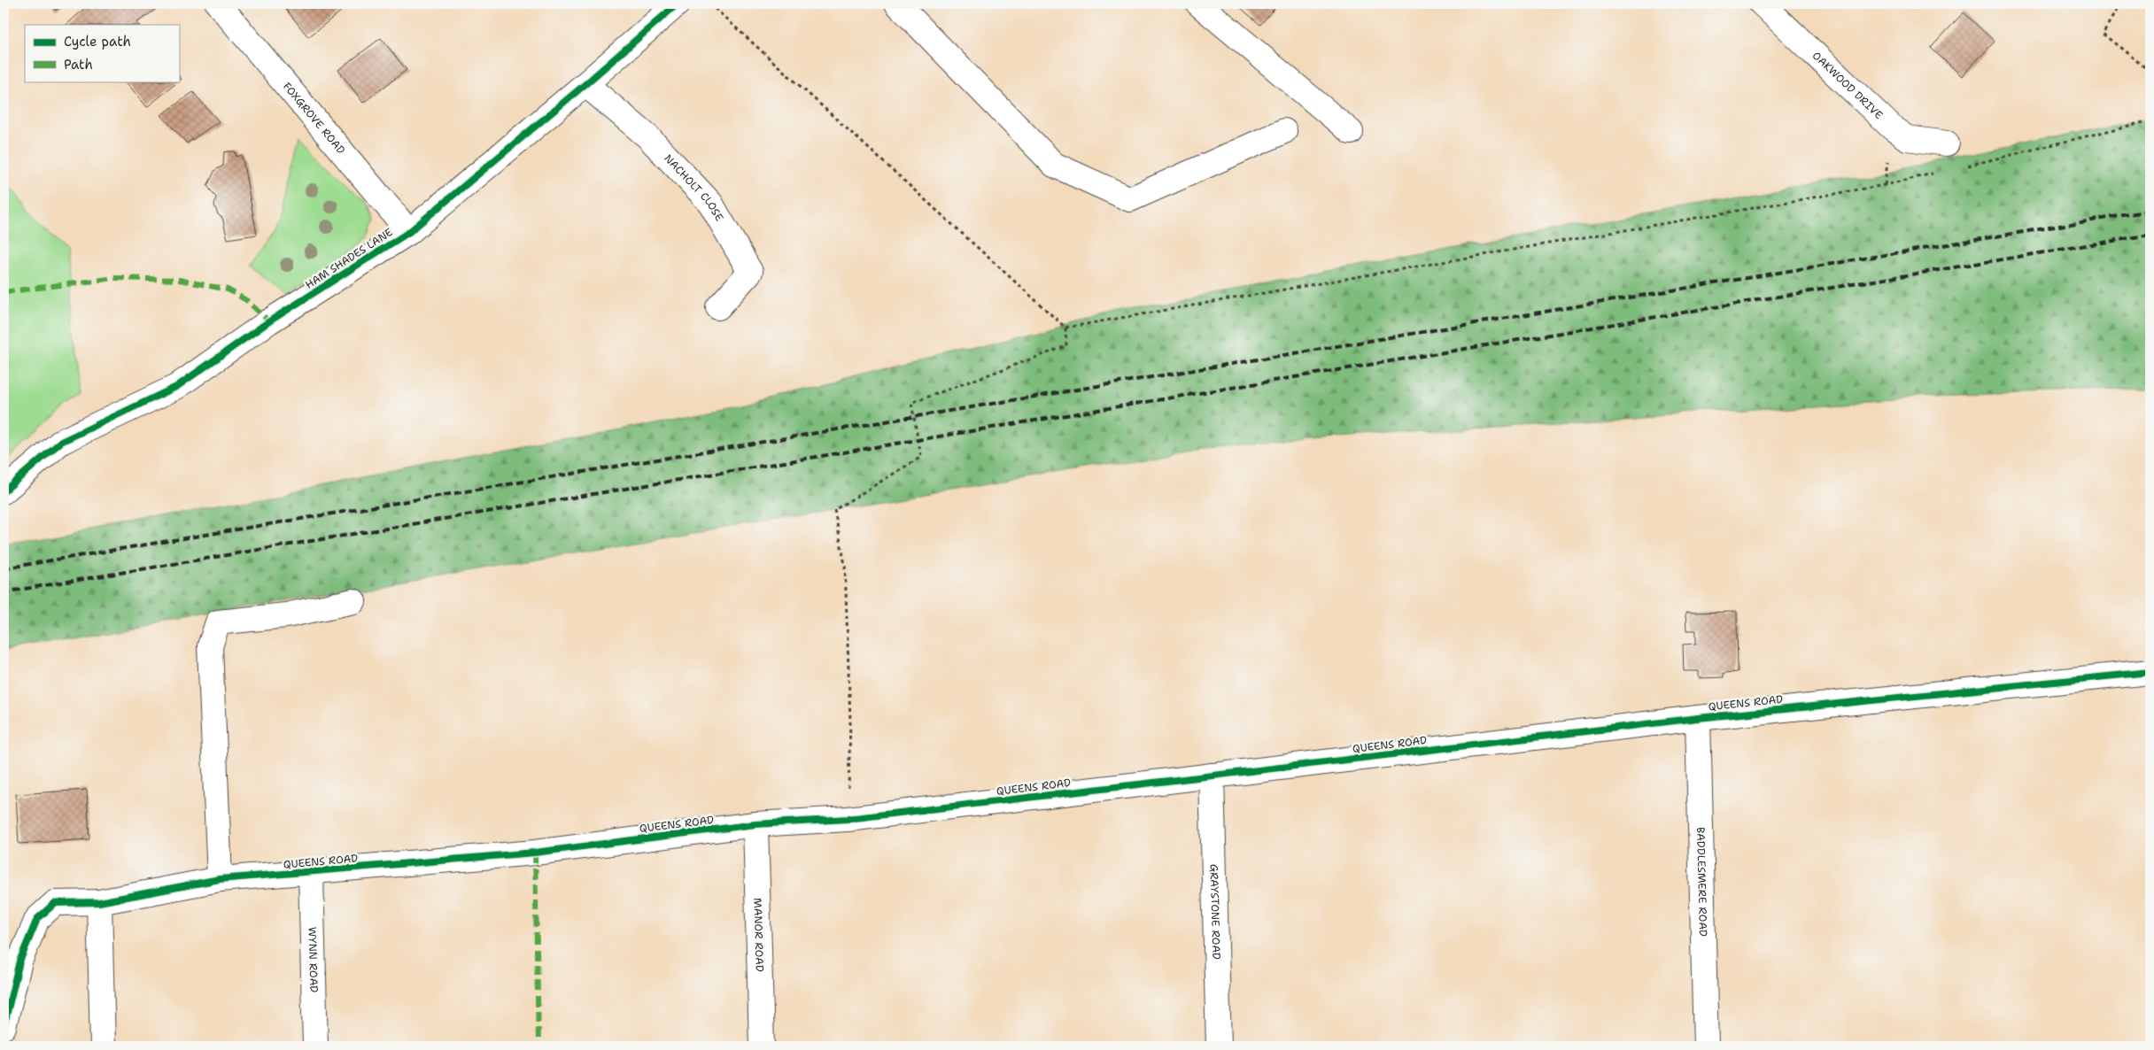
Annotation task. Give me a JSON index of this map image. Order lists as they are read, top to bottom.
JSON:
{
  "streets": {
    "street": [
      "OAKWOOD DRIVE",
      "FOXGROVE ROAD",
      "NACHOLT CLOSE",
      "HAM SHADES LANE",
      "QUEENS ROAD",
      "BADDLESMERE ROAD",
      "GRAYSTONE ROAD",
      "MANOR ROAD",
      "WYNN ROAD"
    ]
  },
  "crossings": [
    ["FOXGROVE ROAD", "HAM SHADES LANE"],
    ["NACHOLT CLOSE", "HAM SHADES LANE"],
    ["QUEENS ROAD", "BADDLESMERE ROAD"],
    ["QUEENS ROAD", "GRAYSTONE ROAD"],
    ["QUEENS ROAD", "MANOR ROAD"],
    ["QUEENS ROAD", "WYNN ROAD"]
  ],
  "legend": ["Cycle path", "Path"]
}
